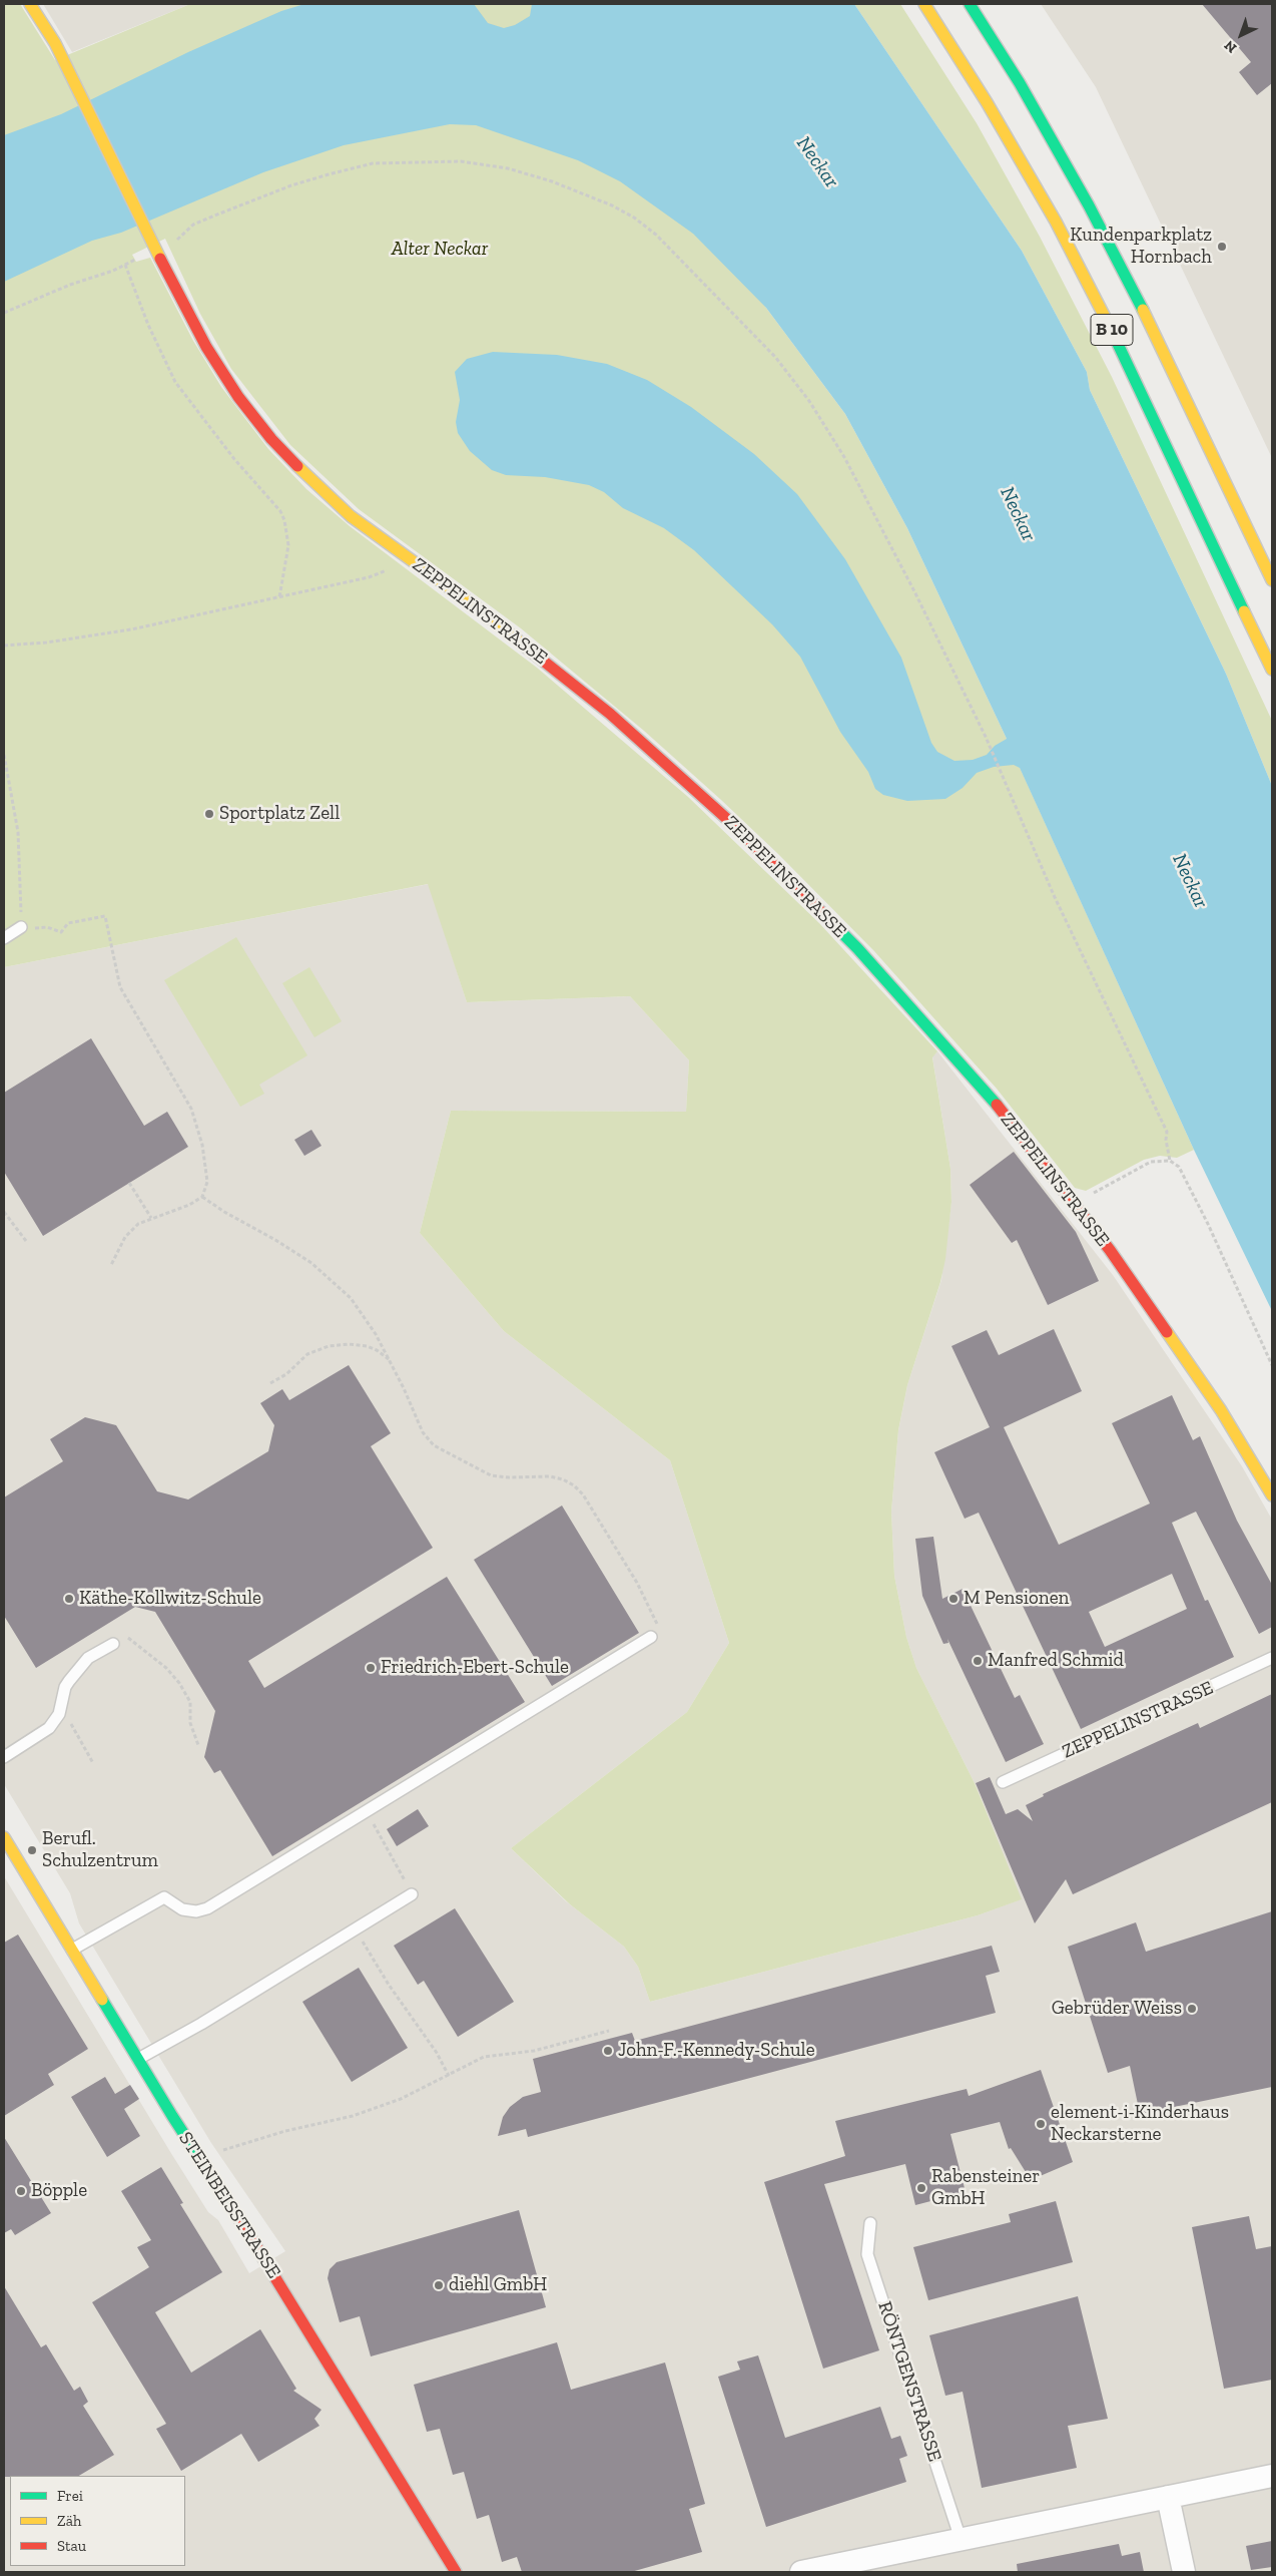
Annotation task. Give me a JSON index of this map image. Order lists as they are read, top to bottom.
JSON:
{
  "streets": {
    "main road": ["B 10", "ZEPPELINSTRASSE", "STEINBEISSTRASSE"],
    "lane": ["RÖNTGENSTRASSE"]
  },
  "water": ["Neckar"],
  "parks": ["Alter Neckar"],
  "places": [
    "Kundenparkplatz Hornbach",
    "Sportplatz Zell",
    "Käthe-Kollwitz-Schule",
    "M Pensionen",
    "Manfred Schmid",
    "Friedrich-Ebert-Schule",
    "Berufl. Schulzentrum",
    "Gebrüder Weiss",
    "John-F.-Kennedy-Schule",
    "element-i-Kinderhaus Neckarsterne",
    "Rabensteiner GmbH",
    "Böpple",
    "diehl GmbH"
  ],
  "legend": ["Frei", "Zäh", "Stau"],
  "north": "bottom left"
}
